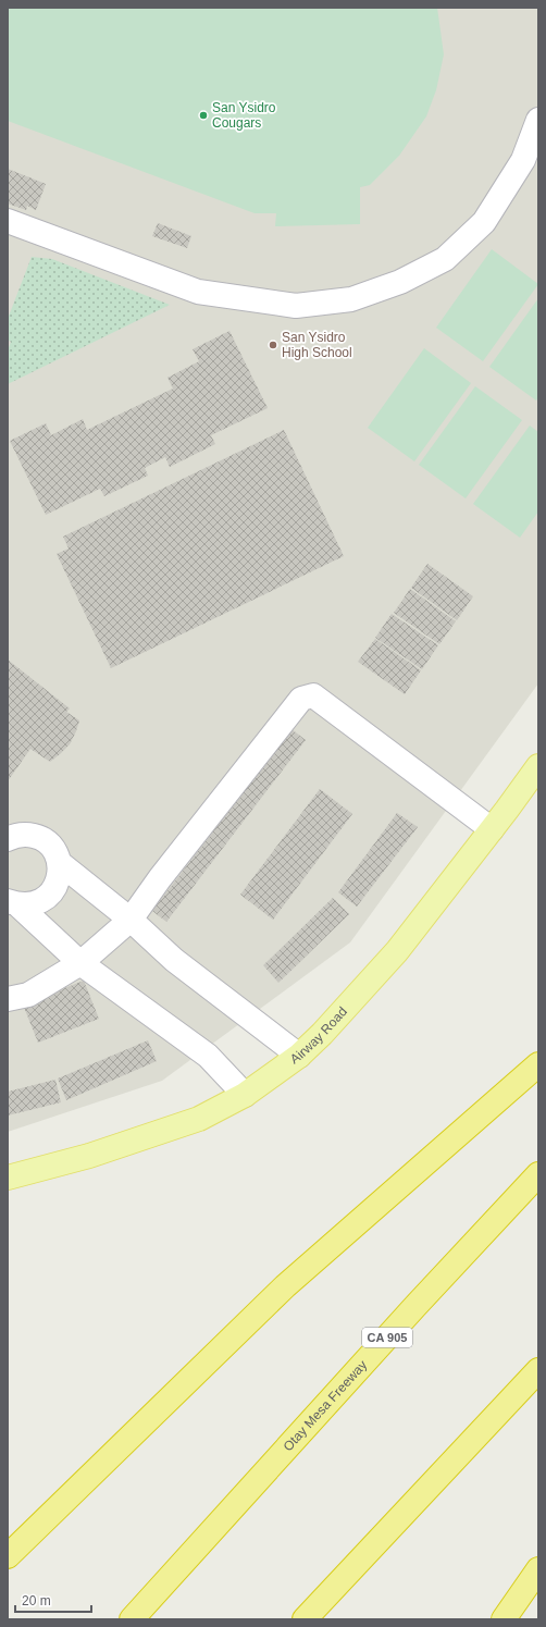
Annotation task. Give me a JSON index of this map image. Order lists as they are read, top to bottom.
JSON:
{
  "streets": {
    "highway": ["CA 905", "Otay Mesa Freeway"],
    "main road": ["Airway Road"]
  },
  "places": ["San Ysidro Cougars", "San Ysidro High School"],
  "scale_bar": "20 m"
}
